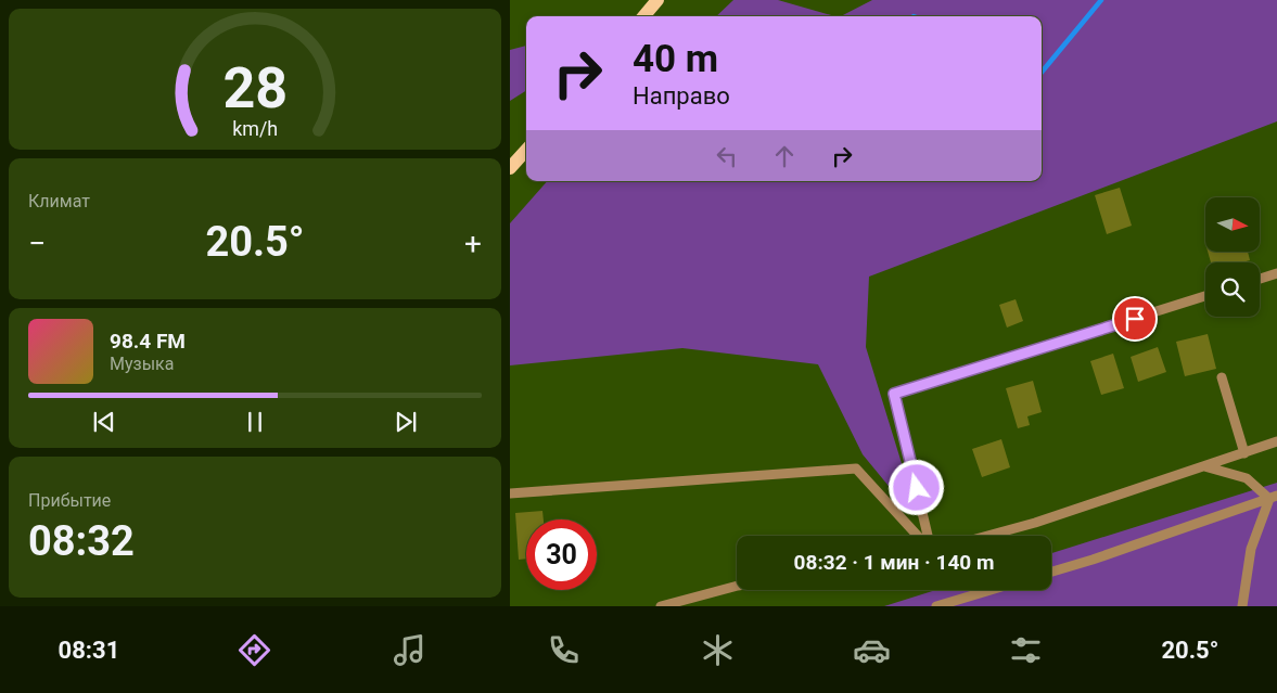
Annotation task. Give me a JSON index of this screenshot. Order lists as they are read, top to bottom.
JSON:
{
  "north": "right",
  "page": {
    "turn": ["40 m", "Направо"],
    "tile": [
      "Климат",
      ["Прибытие", "08:32"]
    ],
    "heat": ["−", "20.5°", "+"],
    "song": ["98.4 FM", "Музыка"],
    "limit": "30",
    "trip": "08:32 · 1 мин · 140 m",
    "tabs": ["08:31", "20.5°"],
    "gauge": ["28", "km/h"]
  }
}
